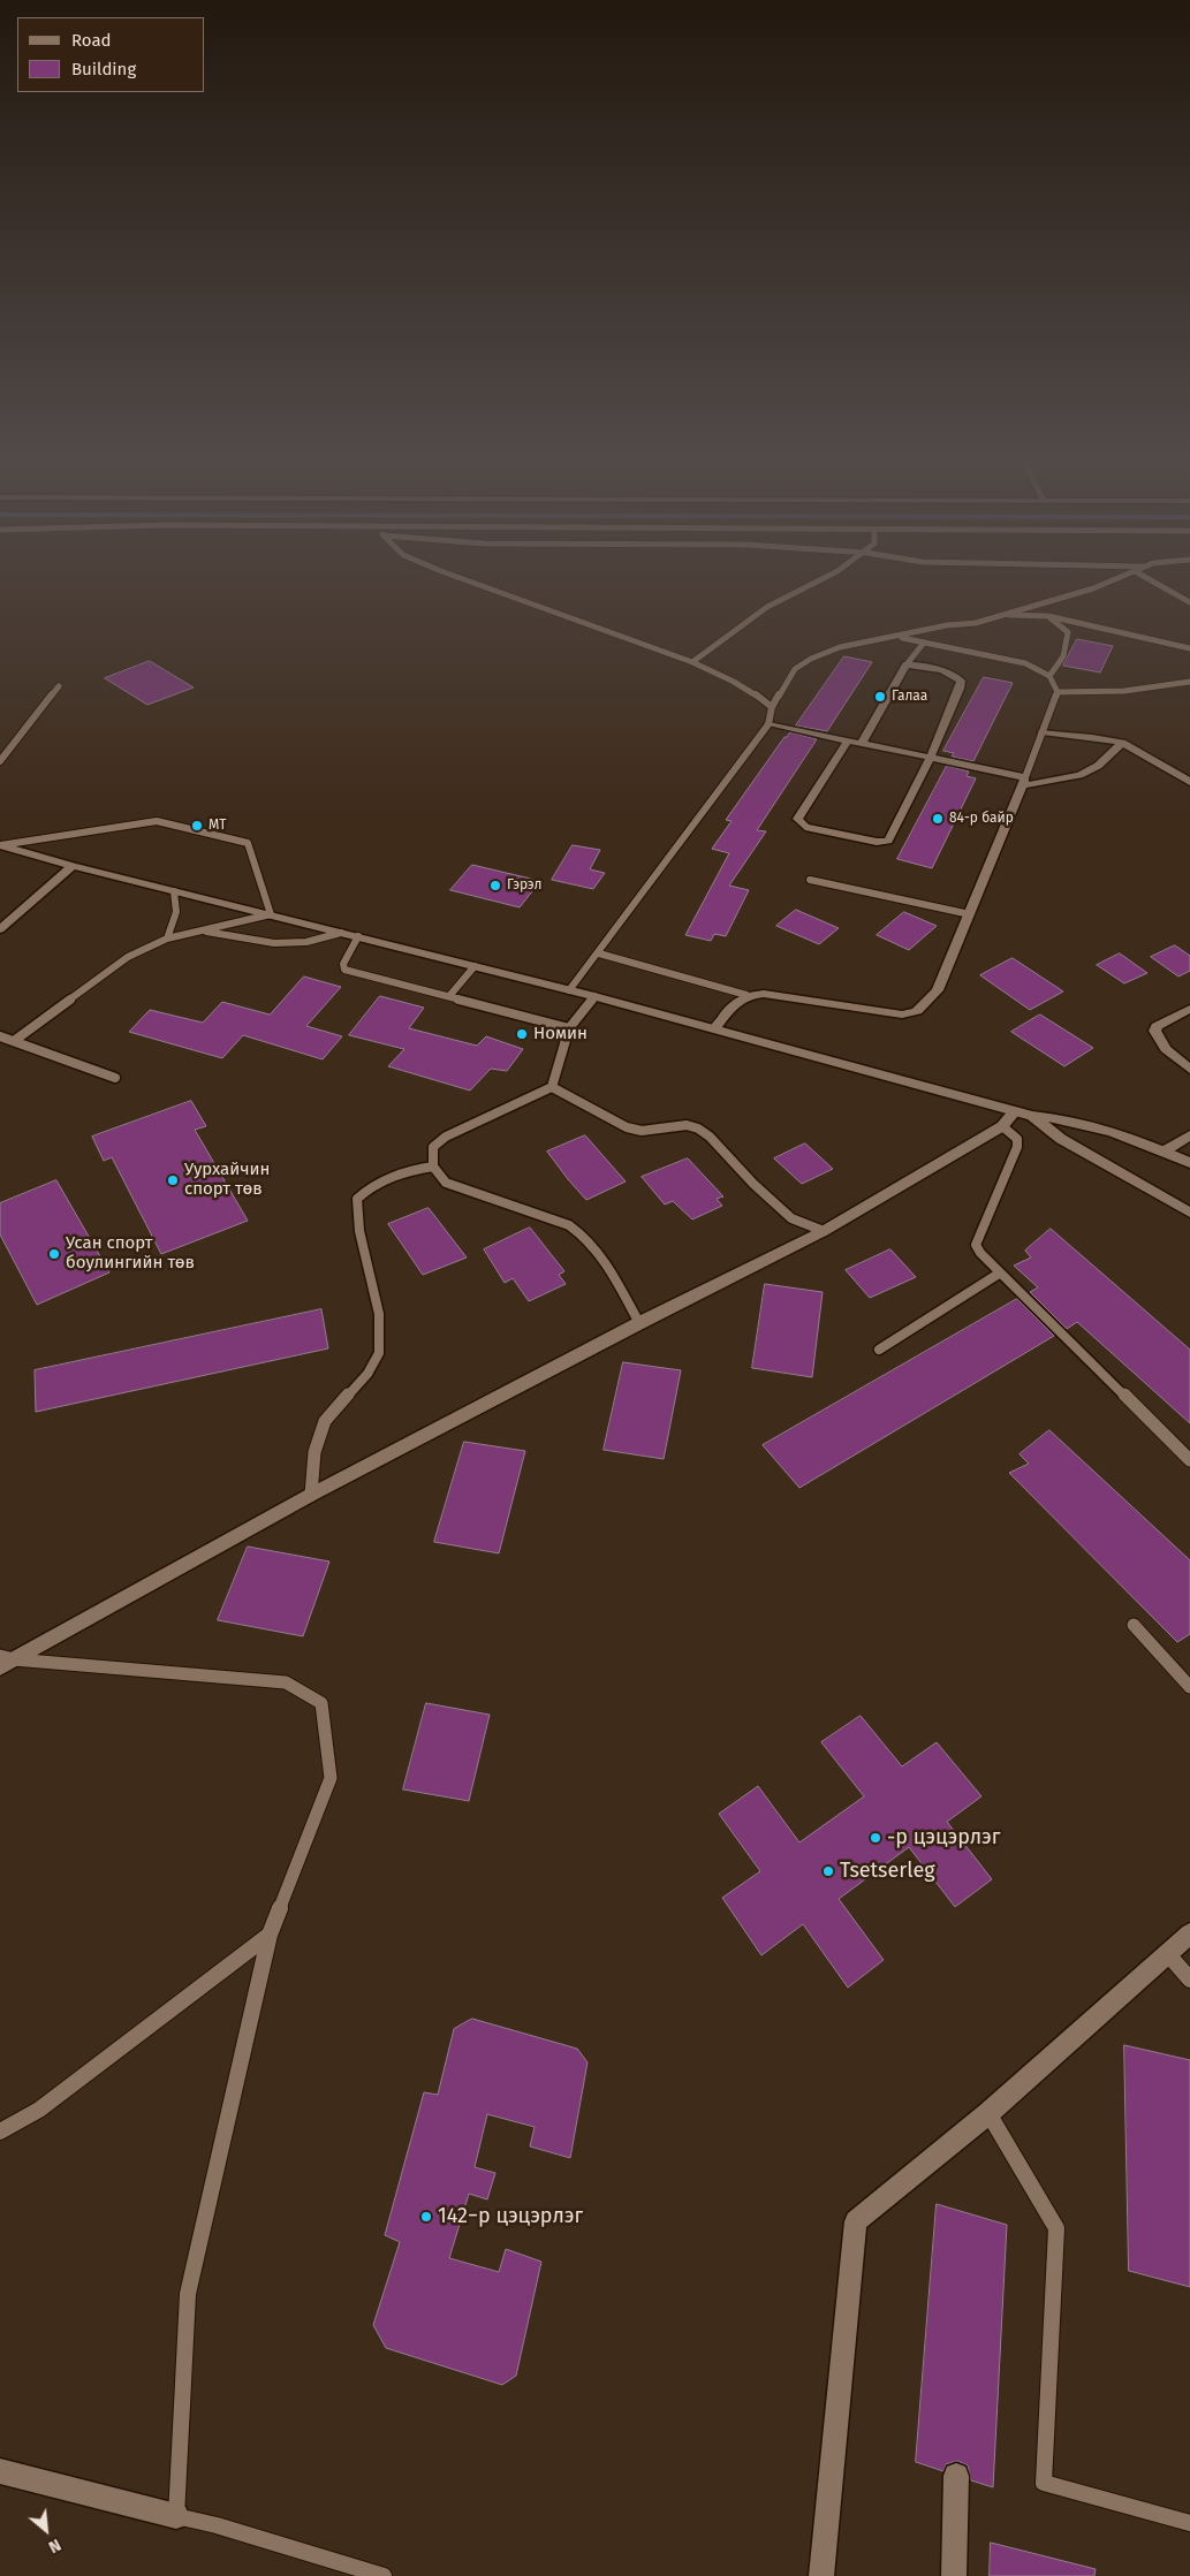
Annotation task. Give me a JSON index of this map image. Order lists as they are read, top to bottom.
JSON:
{
  "places": [
    "Галаа",
    "84-р байр",
    "МТ",
    "Гэрэл",
    "Номин",
    "Уурхайчин спорт төв",
    "Усан спорт боулингийн төв",
    "-р цэцэрлэг",
    "Tsetserleg",
    "142−р цэцэрлэг"
  ],
  "legend": ["Road", "Building"],
  "north": "bottom right"
}
